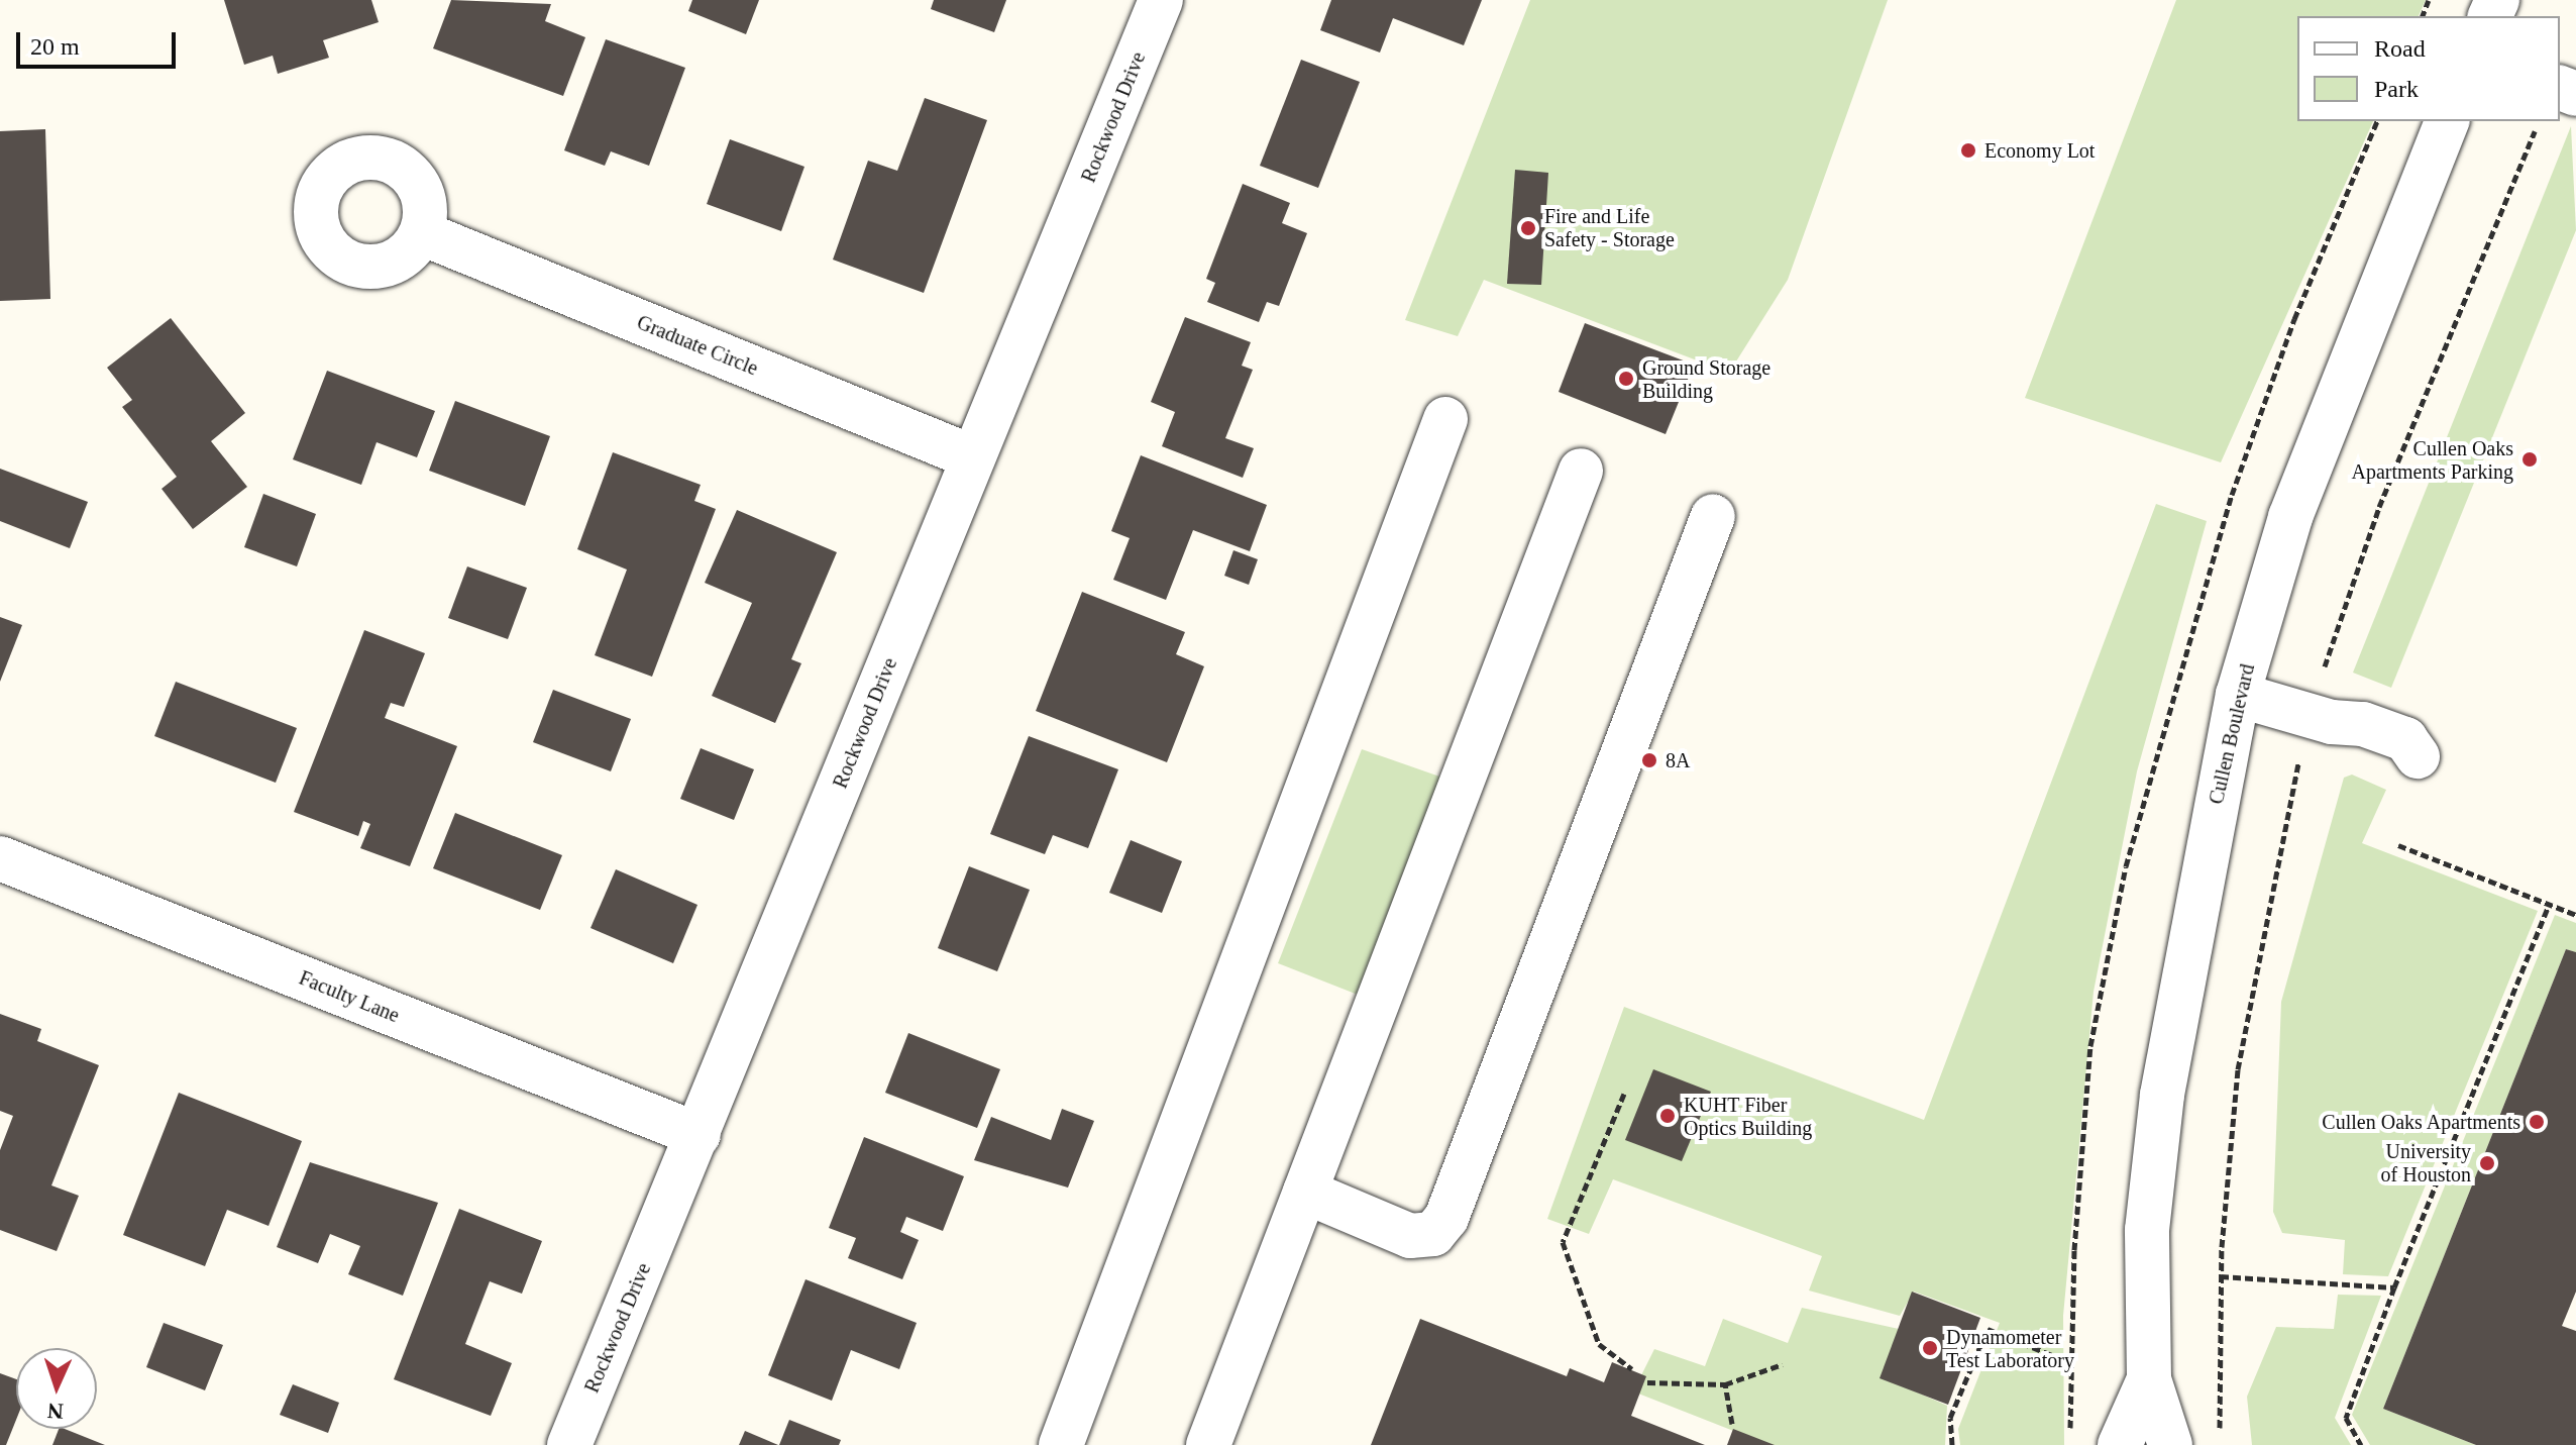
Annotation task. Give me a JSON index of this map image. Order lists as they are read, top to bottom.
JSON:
{
  "streets": {
    "street": [
      "Rockwood Drive",
      "Graduate Circle",
      "Cullen Boulevard",
      "Faculty Lane"
    ]
  },
  "crossings": [
    ["Rockwood Drive", "Graduate Circle"],
    ["Rockwood Drive", "Faculty Lane"]
  ],
  "places": [
    "Economy Lot",
    "Fire and Life Safety - Storage",
    "Ground Storage Building",
    "Cullen Oaks Apartments Parking",
    "8A",
    "KUHT Fiber Optics Building",
    "Cullen Oaks Apartments",
    "University of Houston",
    "Dynamometer Test Laboratory"
  ],
  "legend": ["Road", "Park"],
  "scale_bar": "20 m",
  "north": "bottom"
}
